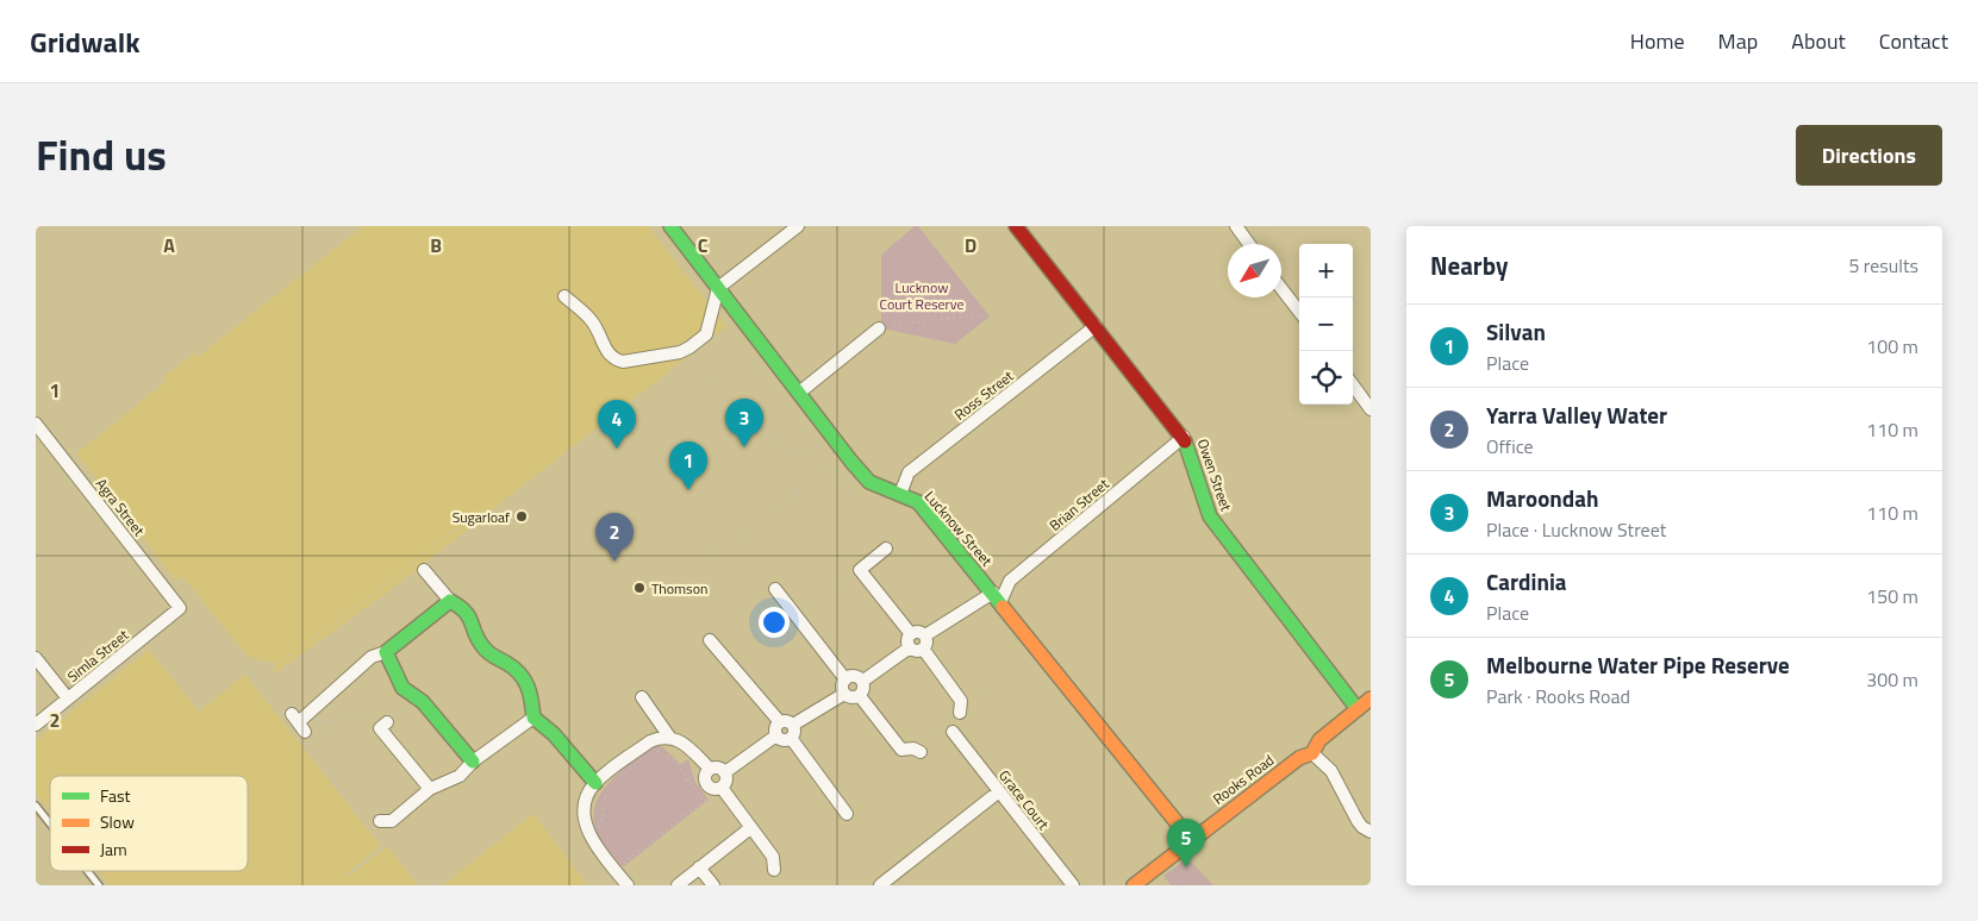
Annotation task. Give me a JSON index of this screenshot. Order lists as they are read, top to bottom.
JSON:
{
  "streets": {
    "street": [
      "Ross Street",
      "Owen Street",
      "Brian Street",
      "Agra Street",
      "Lucknow Street",
      "Simla Street",
      "Rooks Road",
      "Grace Court"
    ]
  },
  "crossings": [
    ["Ross Street", "Owen Street"],
    ["Ross Street", "Lucknow Street"],
    ["Owen Street", "Brian Street"],
    ["Owen Street", "Rooks Road"],
    ["Brian Street", "Lucknow Street"],
    ["Agra Street", "Simla Street"],
    ["Lucknow Street", "Rooks Road"]
  ],
  "parks": ["Lucknow Court Reserve"],
  "places": ["Sugarloaf", "Thomson"],
  "legend": ["Fast", "Slow", "Jam"],
  "north": "bottom left",
  "page": {
    "header": "Gridwalk",
    "nav": [
      "Home",
      "Map",
      "About",
      "Contact"
    ],
    "title": "Find us",
    "buttons": "Directions",
    "heading": ["Nearby", "5 results"],
    "map_buttons": ["+", "−"],
    "list": [
      {
        "mark": "1",
        "name": "Silvan",
        "note": "Place",
        "value": "100 m"
      },
      {
        "mark": "2",
        "name": "Yarra Valley Water",
        "note": "Office",
        "value": "110 m"
      },
      {
        "mark": "3",
        "name": "Maroondah",
        "note": "Place · Lucknow Street",
        "value": "110 m"
      },
      {
        "mark": "4",
        "name": "Cardinia",
        "note": "Place",
        "value": "150 m"
      },
      {
        "mark": "5",
        "name": "Melbourne Water Pipe Reserve",
        "note": "Park · Rooks Road",
        "value": "300 m"
      }
    ],
    "pins": [
      "3",
      "4",
      "1",
      "2",
      "5"
    ]
  },
  "grid": {
    "columns": [
      "A",
      "B",
      "C",
      "D"
    ],
    "rows": ["1", "2"]
  }
}
